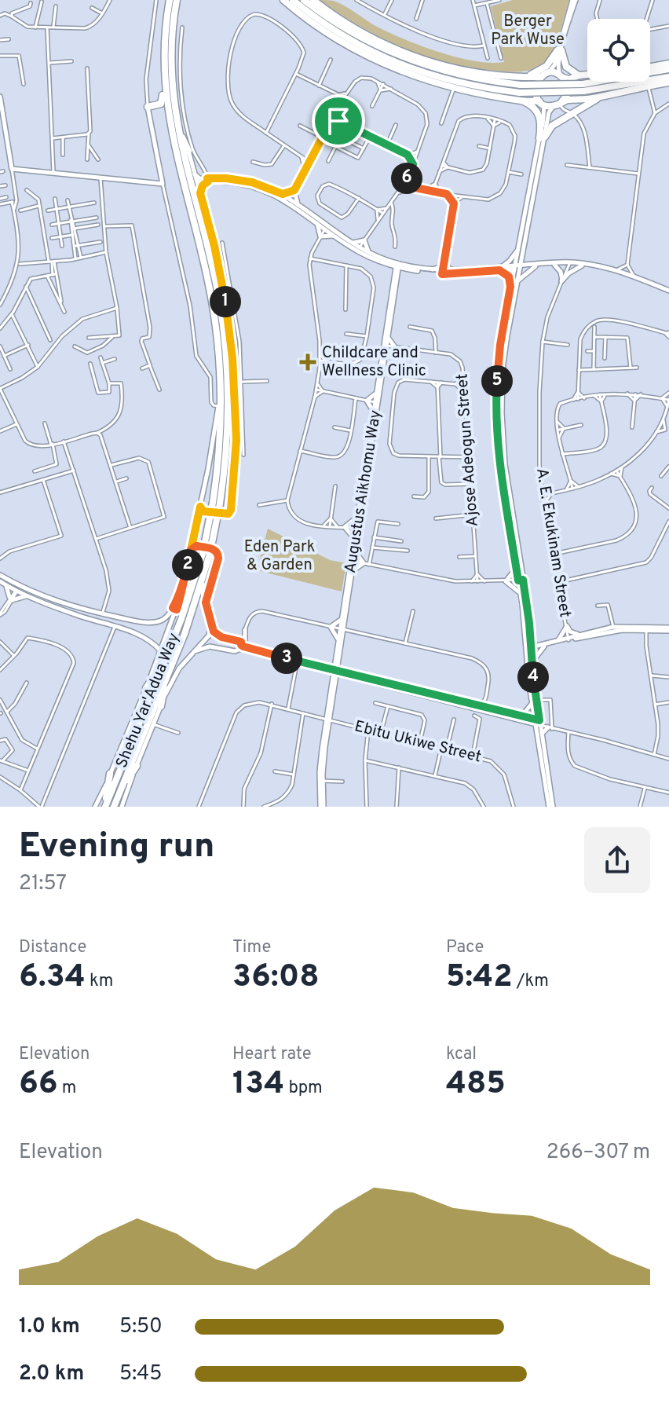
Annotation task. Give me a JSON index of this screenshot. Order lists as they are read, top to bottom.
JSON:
{
  "streets": {
    "highway": ["Shehu Yar'Adua Way"],
    "street": [
      "Ajose Adeogun Street",
      "Augustus Aikhomu Way",
      "A. E. Ekukinam Street",
      "Ebitu Ukiwe Street"
    ]
  },
  "crossings": [
    ["Ajose Adeogun Street", "Augustus Aikhomu Way"],
    ["Augustus Aikhomu Way", "Ebitu Ukiwe Street"]
  ],
  "parks": ["Berger Park Wuse", "Eden Park & Garden"],
  "places": {
    "health": ["Childcare and Wellness Clinic"]
  },
  "page": {
    "pins": [
      "6",
      "1",
      "5",
      "2",
      "3",
      "4"
    ],
    "heading": ["Evening run", "21:57"],
    "stats": [
      ["Distance", "6.34 km"],
      ["Time", "36:08"],
      ["Pace", "5:42 /km"],
      ["Elevation", "66 m"],
      ["Heart rate", "134 bpm"],
      ["kcal", "485"]
    ],
    "chart": ["Elevation", "266–307 m"],
    "list": [
      {
        "name": "1.0 km",
        "note": "5:50"
      },
      {
        "name": "2.0 km",
        "note": "5:45"
      }
    ]
  }
}
